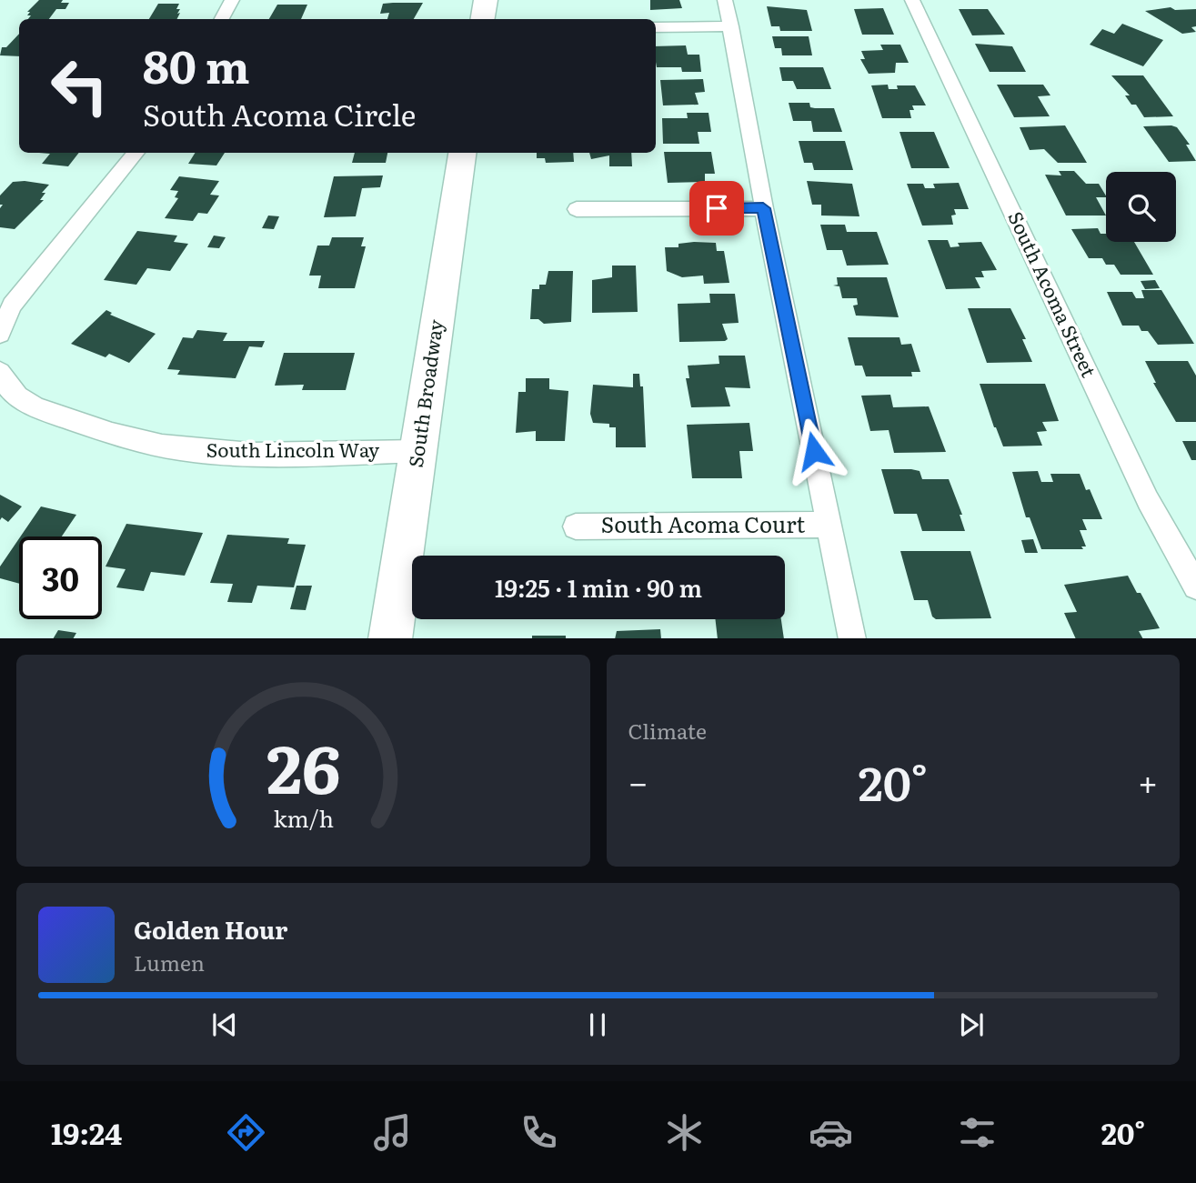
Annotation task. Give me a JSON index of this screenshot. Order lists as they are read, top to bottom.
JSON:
{
  "streets": {
    "main road": ["South Broadway"],
    "street": ["South Acoma Street", "South Lincoln Way", "South Acoma Court"]
  },
  "crossings": [
    ["South Broadway", "South Lincoln Way"]
  ],
  "page": {
    "turn": ["80 m", "South Acoma Circle"],
    "limit": "30",
    "trip": "19:25 · 1 min · 90 m",
    "tile": "Climate",
    "heat": ["−", "20°", "+"],
    "song": ["Golden Hour", "Lumen"],
    "tabs": ["19:24", "20°"],
    "gauge": ["26", "km/h"]
  }
}
